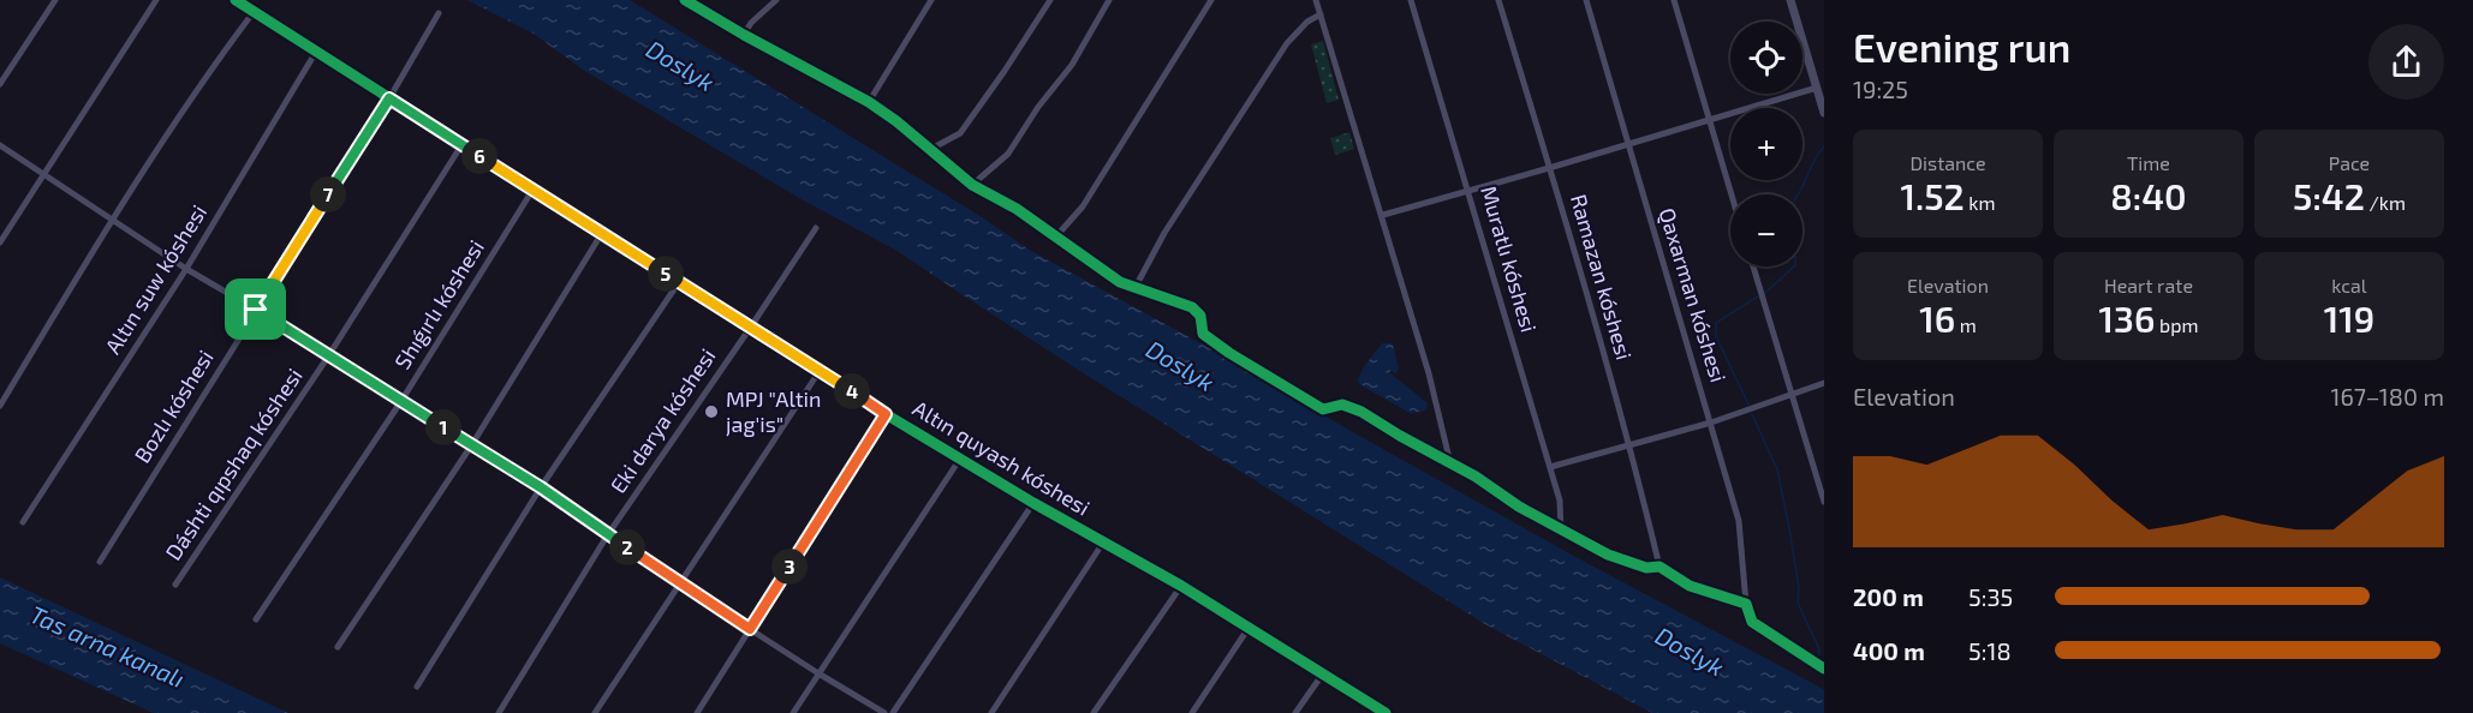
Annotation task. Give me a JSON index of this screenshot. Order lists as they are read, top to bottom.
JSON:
{
  "streets": {
    "street": [
      "Muratlı kóshesi",
      "Ramazan kóshesi",
      "Altın suw kóshesi",
      "Qaxarman kóshesi",
      "Shıǵırlı kóshesi",
      "Bozlı kóshesi",
      "Eki darya kóshesi",
      "Altın quyash kóshesi",
      "Dáshti qıpshaq kóshesi"
    ]
  },
  "crossings": [
    ["Altın suw kóshesi", "Altın quyash kóshesi"],
    ["Shıǵırlı kóshesi", "Altın quyash kóshesi"],
    ["Bozlı kóshesi", "Altın quyash kóshesi"],
    ["Eki darya kóshesi", "Altın quyash kóshesi"],
    ["Altın quyash kóshesi", "Dáshti qıpshaq kóshesi"]
  ],
  "water": ["Doslyk", "Tas arna kanalı"],
  "places": ["MPJ \"Altin jag'is\""],
  "page": {
    "heading": ["Evening run", "19:25"],
    "map_buttons": ["+", "−"],
    "stats": [
      ["Distance", "1.52 km"],
      ["Time", "8:40"],
      ["Pace", "5:42 /km"],
      ["Elevation", "16 m"],
      ["Heart rate", "136 bpm"],
      ["kcal", "119"]
    ],
    "pins": [
      "6",
      "7",
      "5",
      "4",
      "1",
      "2",
      "3"
    ],
    "chart": ["Elevation", "167–180 m"],
    "list": [
      {
        "name": "200 m",
        "note": "5:35"
      },
      {
        "name": "400 m",
        "note": "5:18"
      }
    ]
  }
}
